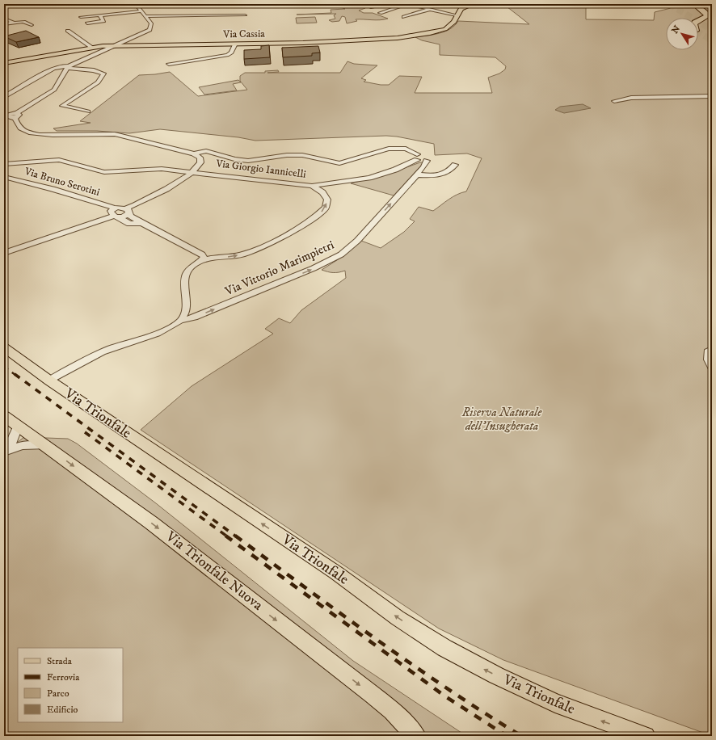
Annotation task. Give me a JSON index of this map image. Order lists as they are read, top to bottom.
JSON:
{
  "streets": {
    "main road": ["Via Cassia", "Via Trionfale", "Via Trionfale Nuova"],
    "street": ["Via Giorgio Iannicelli", "Via Bruno Serotini", "Via Vittorio Marimpietri"]
  },
  "crossings": [
    ["Via Giorgio Iannicelli", "Via Vittorio Marimpietri"]
  ],
  "one_way": ["Via Trionfale", "Via Trionfale Nuova"],
  "parks": ["Riserva Naturale dell'Insugherata"],
  "legend": [
    "Strada",
    "Ferrovia",
    "Parco",
    "Edificio"
  ],
  "north": "top left"
}
